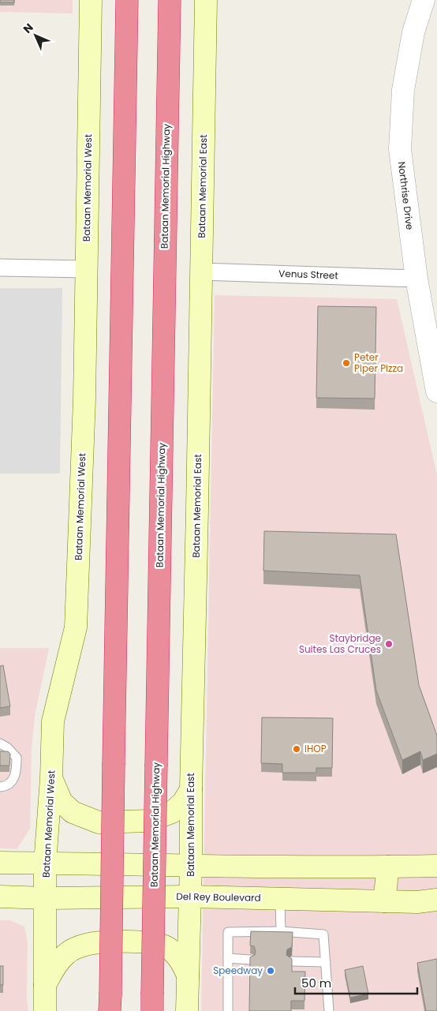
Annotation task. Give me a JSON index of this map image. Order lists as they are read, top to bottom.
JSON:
{
  "streets": {
    "highway": ["Bataan Memorial Highway"],
    "main road": ["Bataan Memorial East", "Bataan Memorial West", "Del Rey Boulevard"],
    "street": ["Northrise Drive", "Venus Street"]
  },
  "crossings": [
    ["Bataan Memorial East", "Venus Street"],
    ["Bataan Memorial East", "Del Rey Boulevard"],
    ["Bataan Memorial West", "Del Rey Boulevard"],
    ["Northrise Drive", "Venus Street"]
  ],
  "places": [
    "Peter Piper Pizza",
    "Staybridge Suites Las Cruces",
    "IHOP",
    "Speedway"
  ],
  "scale_bar": "50 m",
  "north": "top left"
}
